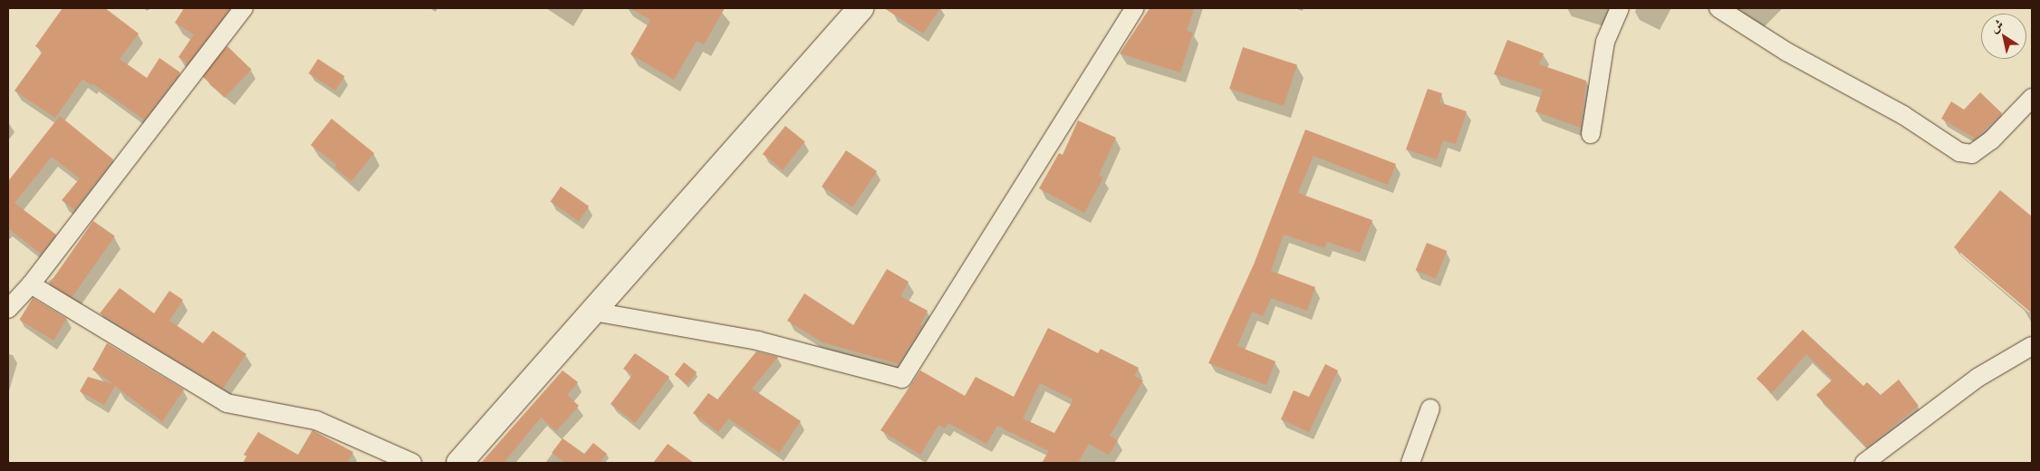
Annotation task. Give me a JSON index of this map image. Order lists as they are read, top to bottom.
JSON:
{
  "north": "top left"
}
